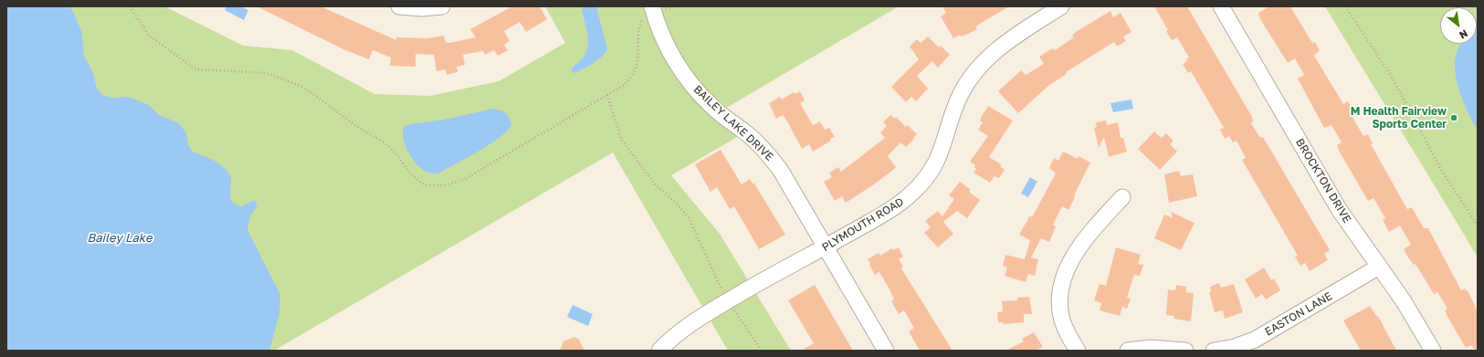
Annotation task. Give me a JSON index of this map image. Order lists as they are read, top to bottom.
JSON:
{
  "streets": {
    "street": [
      "BAILEY LAKE DRIVE",
      "BROCKTON DRIVE",
      "PLYMOUTH ROAD",
      "EASTON LANE"
    ]
  },
  "crossings": [
    ["BAILEY LAKE DRIVE", "PLYMOUTH ROAD"],
    ["BROCKTON DRIVE", "EASTON LANE"]
  ],
  "water": ["Bailey Lake"],
  "places": ["M Health Fairview Sports Center"],
  "north": "bottom right"
}
